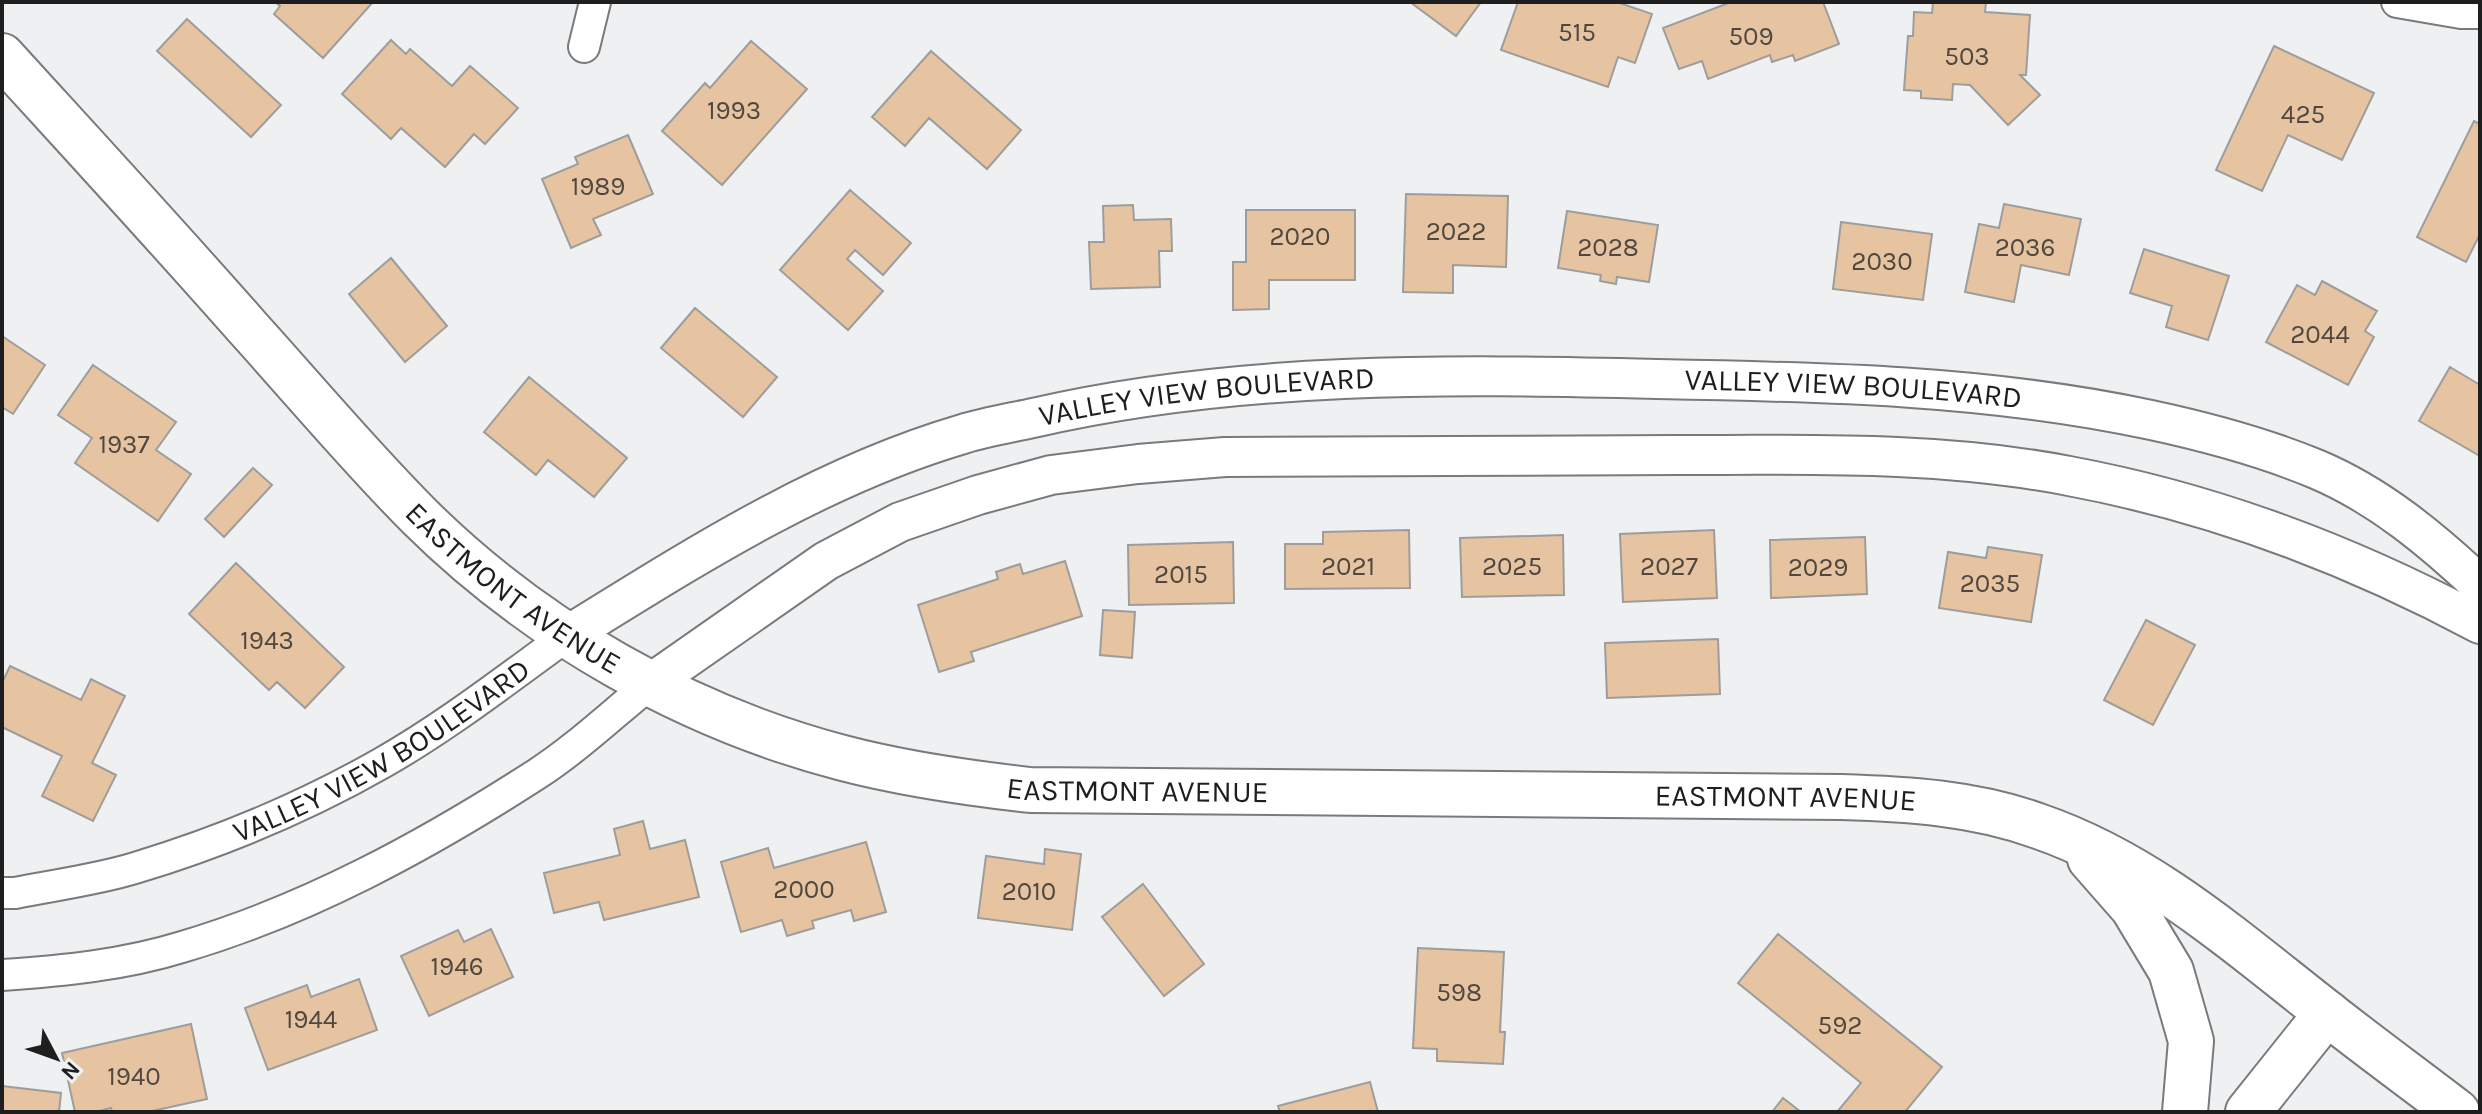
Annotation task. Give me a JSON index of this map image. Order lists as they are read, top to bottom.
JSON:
{
  "streets": {
    "main road": ["EASTMONT AVENUE"],
    "street": ["VALLEY VIEW BOULEVARD"]
  },
  "crossings": [
    ["VALLEY VIEW BOULEVARD", "EASTMONT AVENUE"]
  ],
  "house_numbers": [
    "515",
    "509",
    "503",
    "1993",
    "425",
    "1989",
    "2022",
    "2020",
    "2028",
    "2036",
    "2030",
    "2044",
    "1937",
    "2021",
    "2025",
    "2027",
    "2029",
    "2015",
    "2035",
    "1943",
    "2000",
    "2010",
    "1946",
    "598",
    "1944",
    "592",
    "1940"
  ],
  "north": "bottom right"
}
